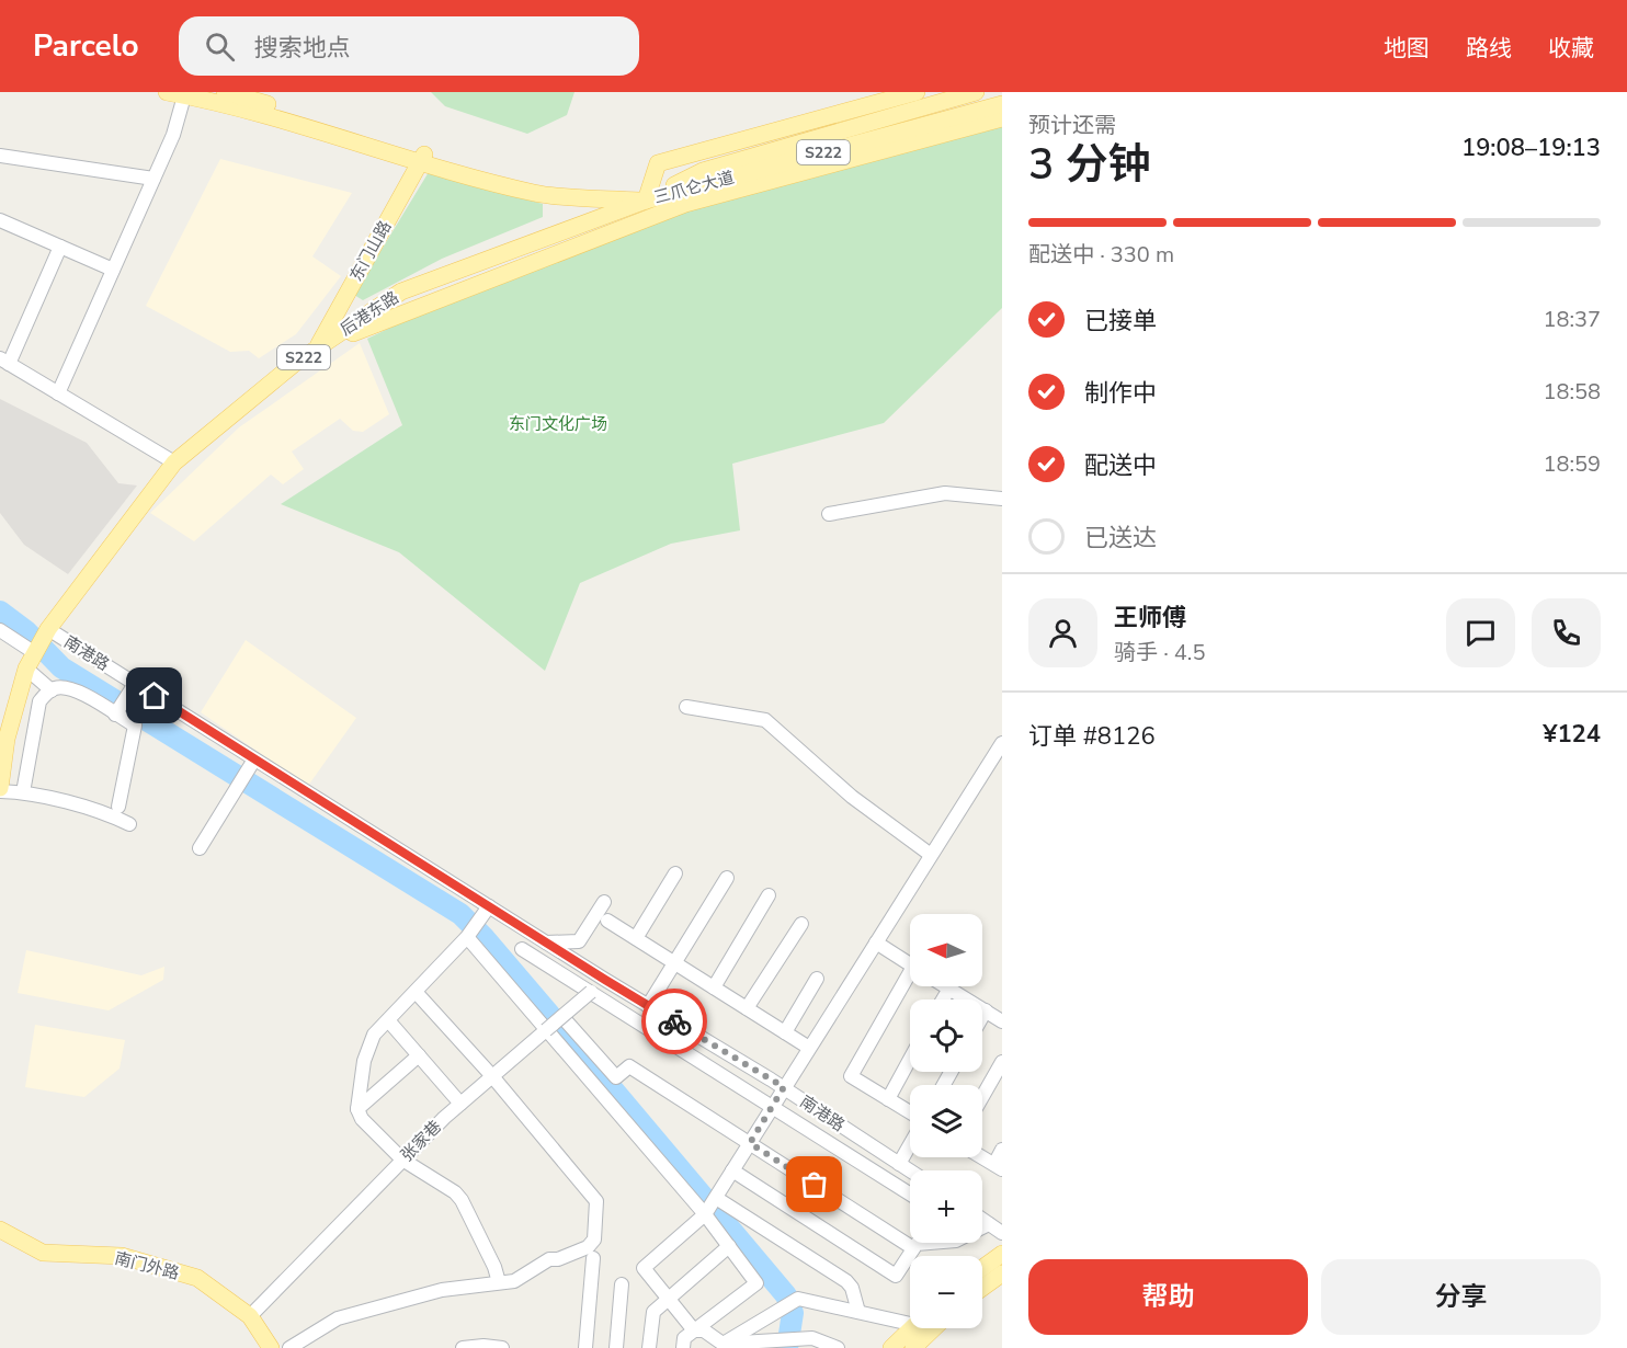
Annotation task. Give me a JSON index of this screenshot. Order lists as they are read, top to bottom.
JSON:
{
  "streets": {
    "main road": [
      "S222",
      "三爪仑大道",
      "东门山路",
      "后港东路",
      "南门外路"
    ],
    "street": ["南港路", "张家巷"]
  },
  "crossings": [
    ["S222", "后港东路"],
    ["S222", "南港路"],
    ["三爪仑大道", "后港东路"],
    ["东门山路", "后港东路"],
    ["后港东路", "南港路"],
    ["南港路", "张家巷"],
    ["张家巷", "南门外路"]
  ],
  "parks": ["东门文化广场"],
  "north": "left",
  "page": {
    "header": "Parcelo",
    "search": "搜索地点",
    "nav": ["地图", "路线", "收藏"],
    "heading": ["3 分钟", "预计还需", "19:08–19:13"],
    "panel": [
      "王师傅",
      "骑手 · 4.5",
      "订单 #8126",
      "¥124"
    ],
    "bar": "配送中 · 330 m",
    "list": [
      ["已接单", "18:37"],
      ["制作中", "18:58"],
      ["配送中", "18:59"],
      "已送达"
    ],
    "map_buttons": ["+", "−"],
    "buttons": ["帮助", "分享"]
  }
}
